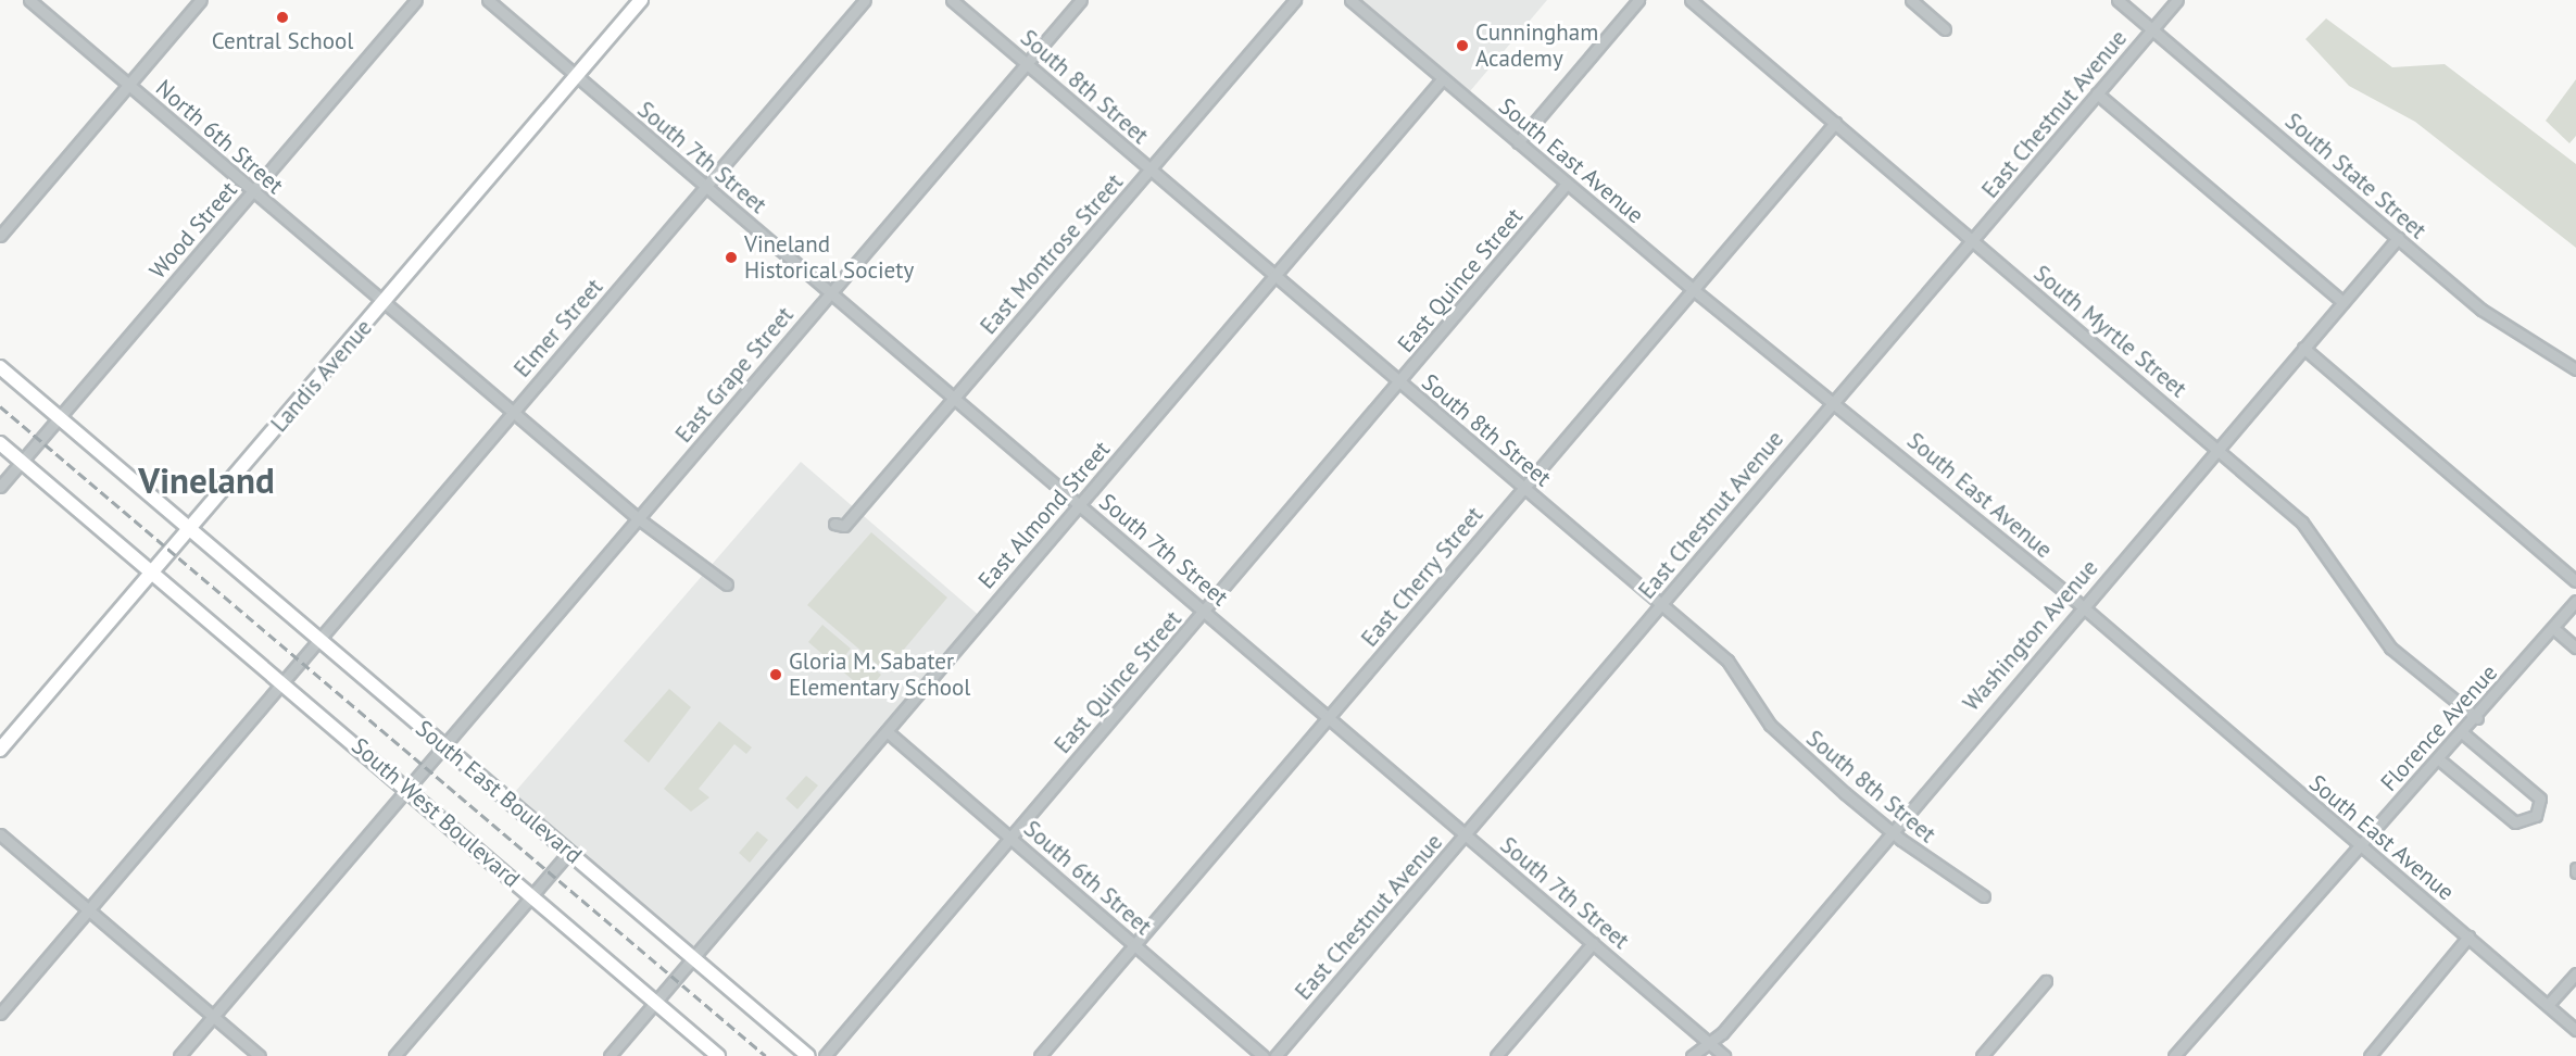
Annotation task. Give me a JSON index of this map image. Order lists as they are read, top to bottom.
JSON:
{
  "streets": {
    "main road": ["Landis Avenue", "South East Boulevard", "South West Boulevard"],
    "street": [
      "South 8th Street",
      "East Chestnut Avenue",
      "North 6th Street",
      "South 7th Street",
      "South East Avenue",
      "South State Street",
      "Wood Street",
      "East Montrose Street",
      "East Quince Street",
      "Elmer Street",
      "South Myrtle Street",
      "East Grape Street",
      "East Almond Street",
      "East Cherry Street",
      "Washington Avenue",
      "Florence Avenue",
      "South 6th Street"
    ]
  },
  "crossings": [
    ["South 8th Street", "East Chestnut Avenue"],
    ["South 8th Street", "East Montrose Street"],
    ["South 8th Street", "East Quince Street"],
    ["South 8th Street", "East Grape Street"],
    ["South 8th Street", "East Almond Street"],
    ["South 8th Street", "East Cherry Street"],
    ["South 8th Street", "Washington Avenue"],
    ["East Chestnut Avenue", "South 7th Street"],
    ["East Chestnut Avenue", "South East Avenue"],
    ["East Chestnut Avenue", "South State Street"],
    ["East Chestnut Avenue", "South Myrtle Street"],
    ["North 6th Street", "Wood Street"],
    ["North 6th Street", "Landis Avenue"],
    ["South 7th Street", "East Montrose Street"],
    ["South 7th Street", "East Quince Street"],
    ["South 7th Street", "Elmer Street"],
    ["South 7th Street", "East Grape Street"],
    ["South 7th Street", "Landis Avenue"],
    ["South 7th Street", "East Almond Street"],
    ["South 7th Street", "East Cherry Street"],
    ["South 7th Street", "Washington Avenue"],
    ["South East Avenue", "East Quince Street"],
    ["South East Avenue", "East Almond Street"],
    ["South East Avenue", "East Cherry Street"],
    ["South East Avenue", "Washington Avenue"],
    ["South East Avenue", "Florence Avenue"],
    ["South State Street", "Washington Avenue"],
    ["Wood Street", "South East Boulevard"],
    ["Wood Street", "South West Boulevard"],
    ["East Quince Street", "South 6th Street"],
    ["Elmer Street", "South East Boulevard"],
    ["Elmer Street", "South West Boulevard"],
    ["South Myrtle Street", "East Cherry Street"],
    ["South Myrtle Street", "Washington Avenue"],
    ["South Myrtle Street", "Florence Avenue"],
    ["East Grape Street", "South East Boulevard"],
    ["East Grape Street", "South West Boulevard"],
    ["Landis Avenue", "South East Boulevard"],
    ["Landis Avenue", "South West Boulevard"],
    ["East Almond Street", "South East Boulevard"],
    ["East Almond Street", "South West Boulevard"],
    ["East Almond Street", "South 6th Street"],
    ["East Cherry Street", "South 6th Street"]
  ],
  "districts": ["Vineland"],
  "places": [
    "Central School",
    "Cunningham Academy",
    "Vineland Historical Society",
    "Gloria M. Sabater Elementary School"
  ]
}
